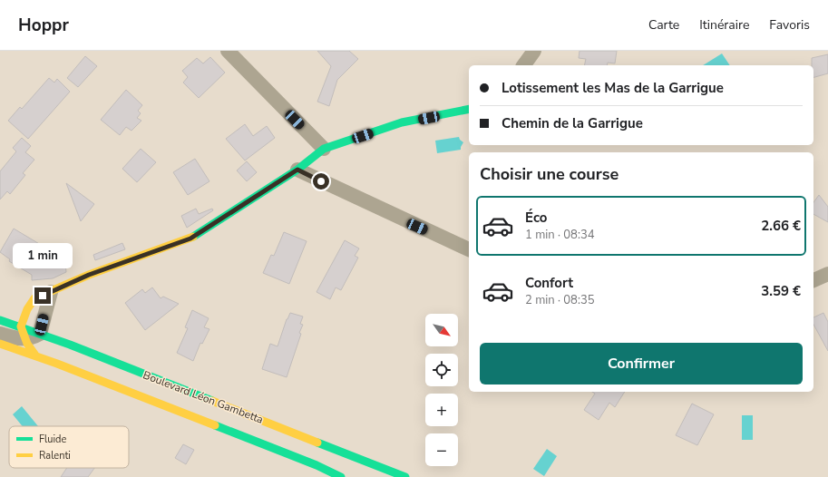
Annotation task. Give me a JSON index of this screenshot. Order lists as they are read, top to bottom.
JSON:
{
  "streets": {
    "main road": ["Boulevard Léon Gambetta"]
  },
  "legend": ["Fluide", "Ralenti"],
  "north": "bottom right",
  "page": {
    "header": "Hoppr",
    "nav": ["Carte", "Itinéraire", "Favoris"],
    "banner": ["Lotissement les Mas de la Garrigue", "Chemin de la Garrigue"],
    "heading": "Choisir une course",
    "list": [
      {
        "name": "Éco",
        "note": "1 min · 08:34",
        "value": "2.66 €"
      },
      {
        "name": "Confort",
        "note": "2 min · 08:35",
        "value": "3.59 €"
      }
    ],
    "bubble": "1 min",
    "map_buttons": ["+", "−"],
    "buttons": "Confirmer"
  }
}
